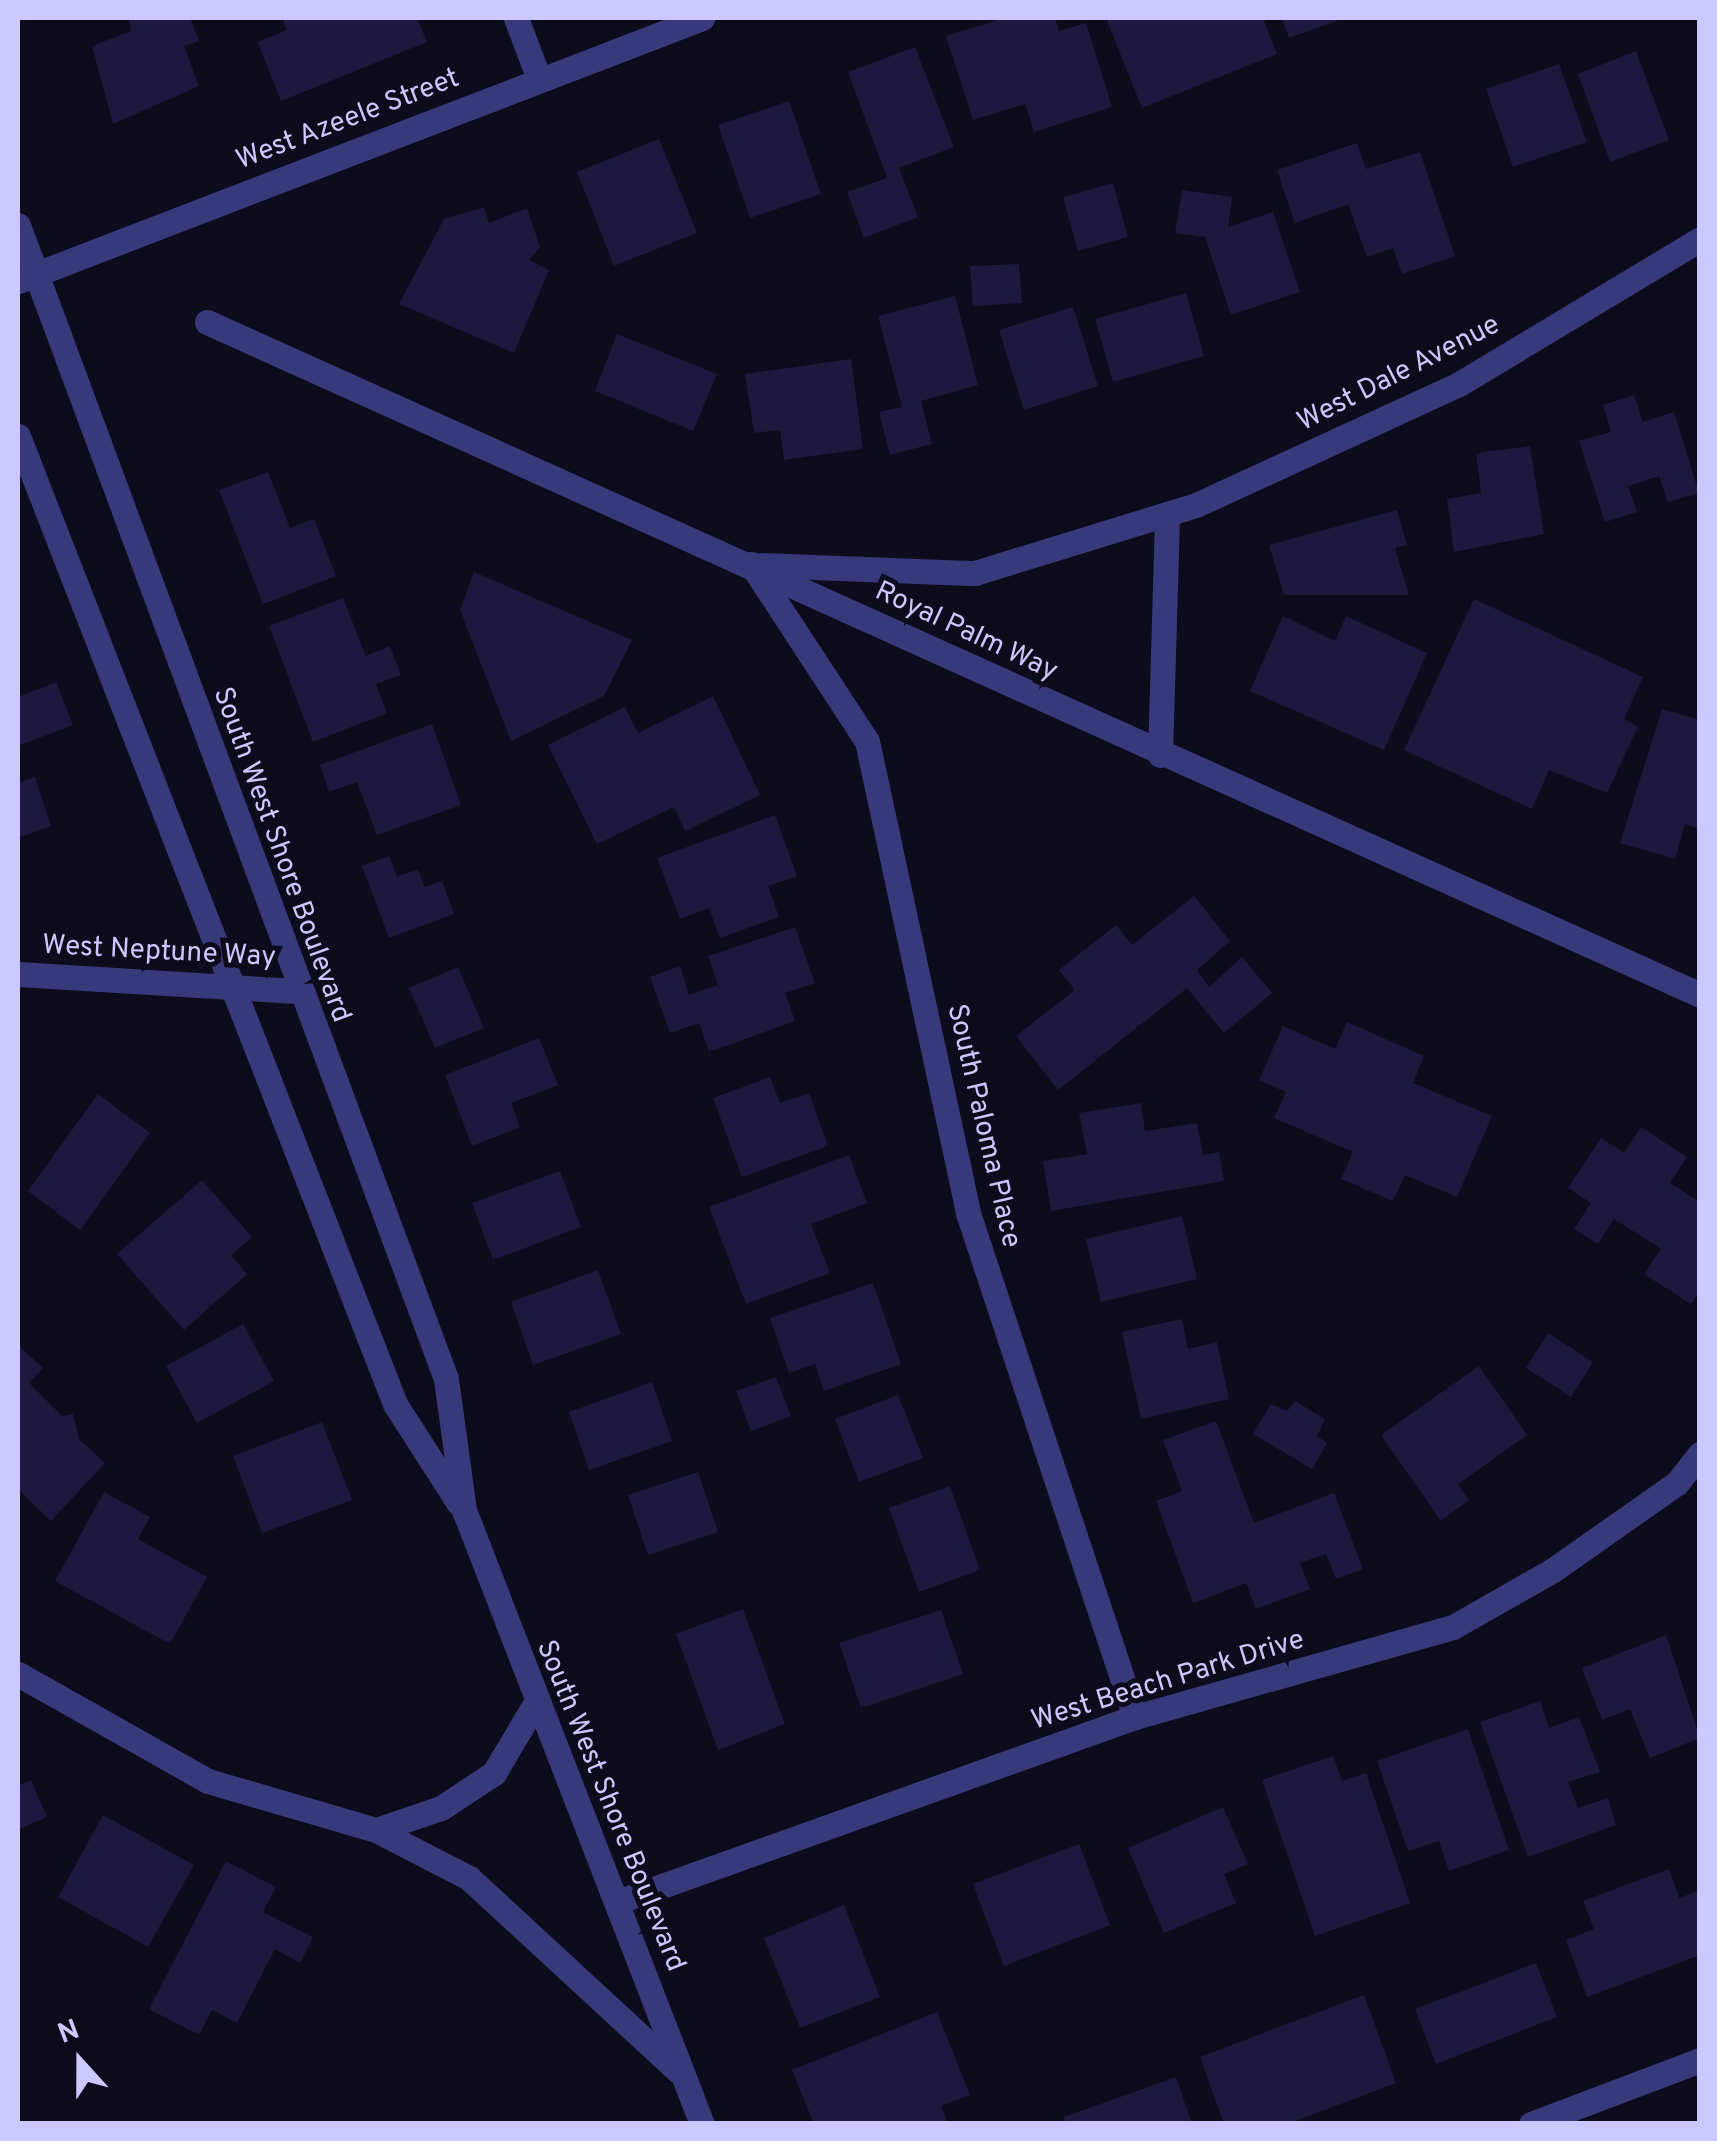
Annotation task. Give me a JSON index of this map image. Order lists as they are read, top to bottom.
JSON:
{
  "streets": {
    "street": [
      "West Azeele Street",
      "West Dale Avenue",
      "Royal Palm Way",
      "South West Shore Boulevard",
      "West Neptune Way",
      "South Paloma Place",
      "West Beach Park Drive"
    ]
  },
  "crossings": [
    ["West Azeele Street", "South West Shore Boulevard"],
    ["West Dale Avenue", "Royal Palm Way"],
    ["West Dale Avenue", "South Paloma Place"],
    ["Royal Palm Way", "South Paloma Place"],
    ["South West Shore Boulevard", "West Neptune Way"],
    ["South West Shore Boulevard", "West Beach Park Drive"],
    ["South Paloma Place", "West Beach Park Drive"]
  ],
  "north": "top"
}
